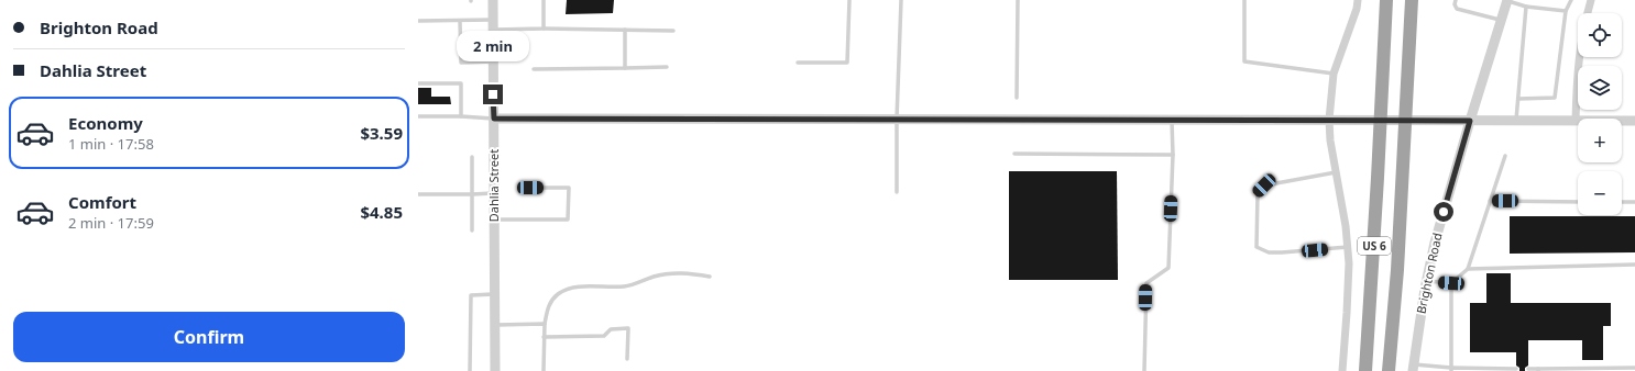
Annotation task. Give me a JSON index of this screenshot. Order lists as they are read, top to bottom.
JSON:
{
  "streets": {
    "highway": ["US 6"],
    "street": ["Dahlia Street", "Brighton Road"]
  },
  "page": {
    "banner": ["Brighton Road", "Dahlia Street"],
    "map_buttons": ["+", "−"],
    "bubble": "2 min",
    "list": [
      {
        "name": "Economy",
        "note": "1 min · 17:58",
        "value": "$3.59"
      },
      {
        "name": "Comfort",
        "note": "2 min · 17:59",
        "value": "$4.85"
      }
    ],
    "buttons": "Confirm"
  }
}
